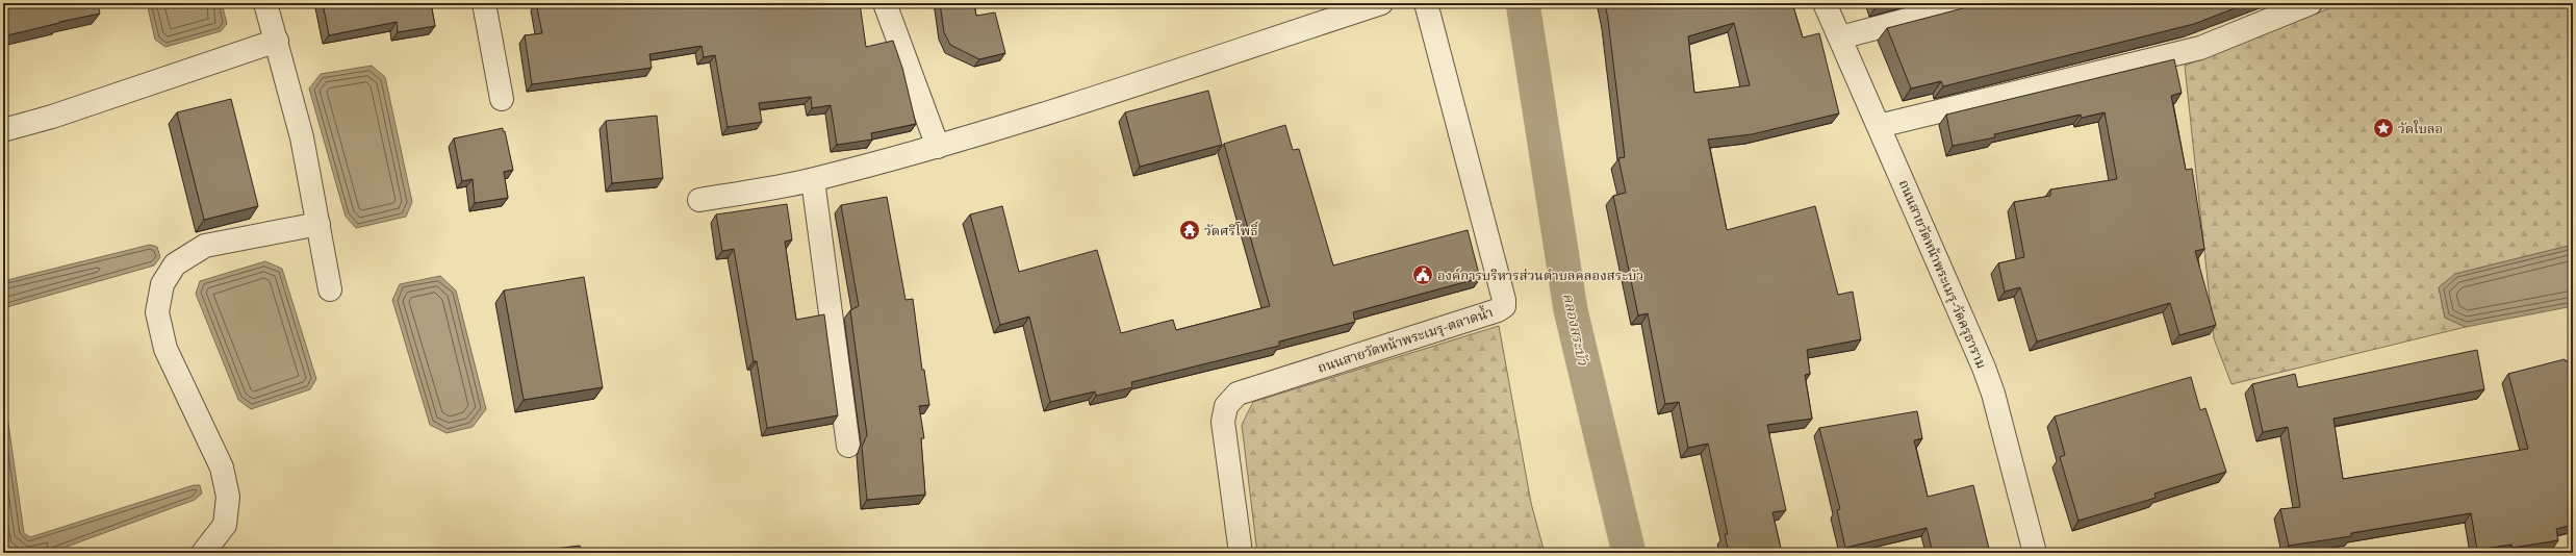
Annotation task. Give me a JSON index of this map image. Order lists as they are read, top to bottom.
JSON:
{
  "streets": {
    "street": ["ถนนสายวัดหน้าพระเมรุ-วัดครุธาราม", "ถนนสายวัดหน้าพระเมรุ-ตลาดน้ำ"]
  },
  "water": ["คลองสระบัว"],
  "places": {
    "place": ["วัดใบลอ"],
    "temple": ["วัดศรีโพธิ์"],
    "public building": ["องค์การบริหารส่วนตำบลคลองสระบัว"]
  }
}
